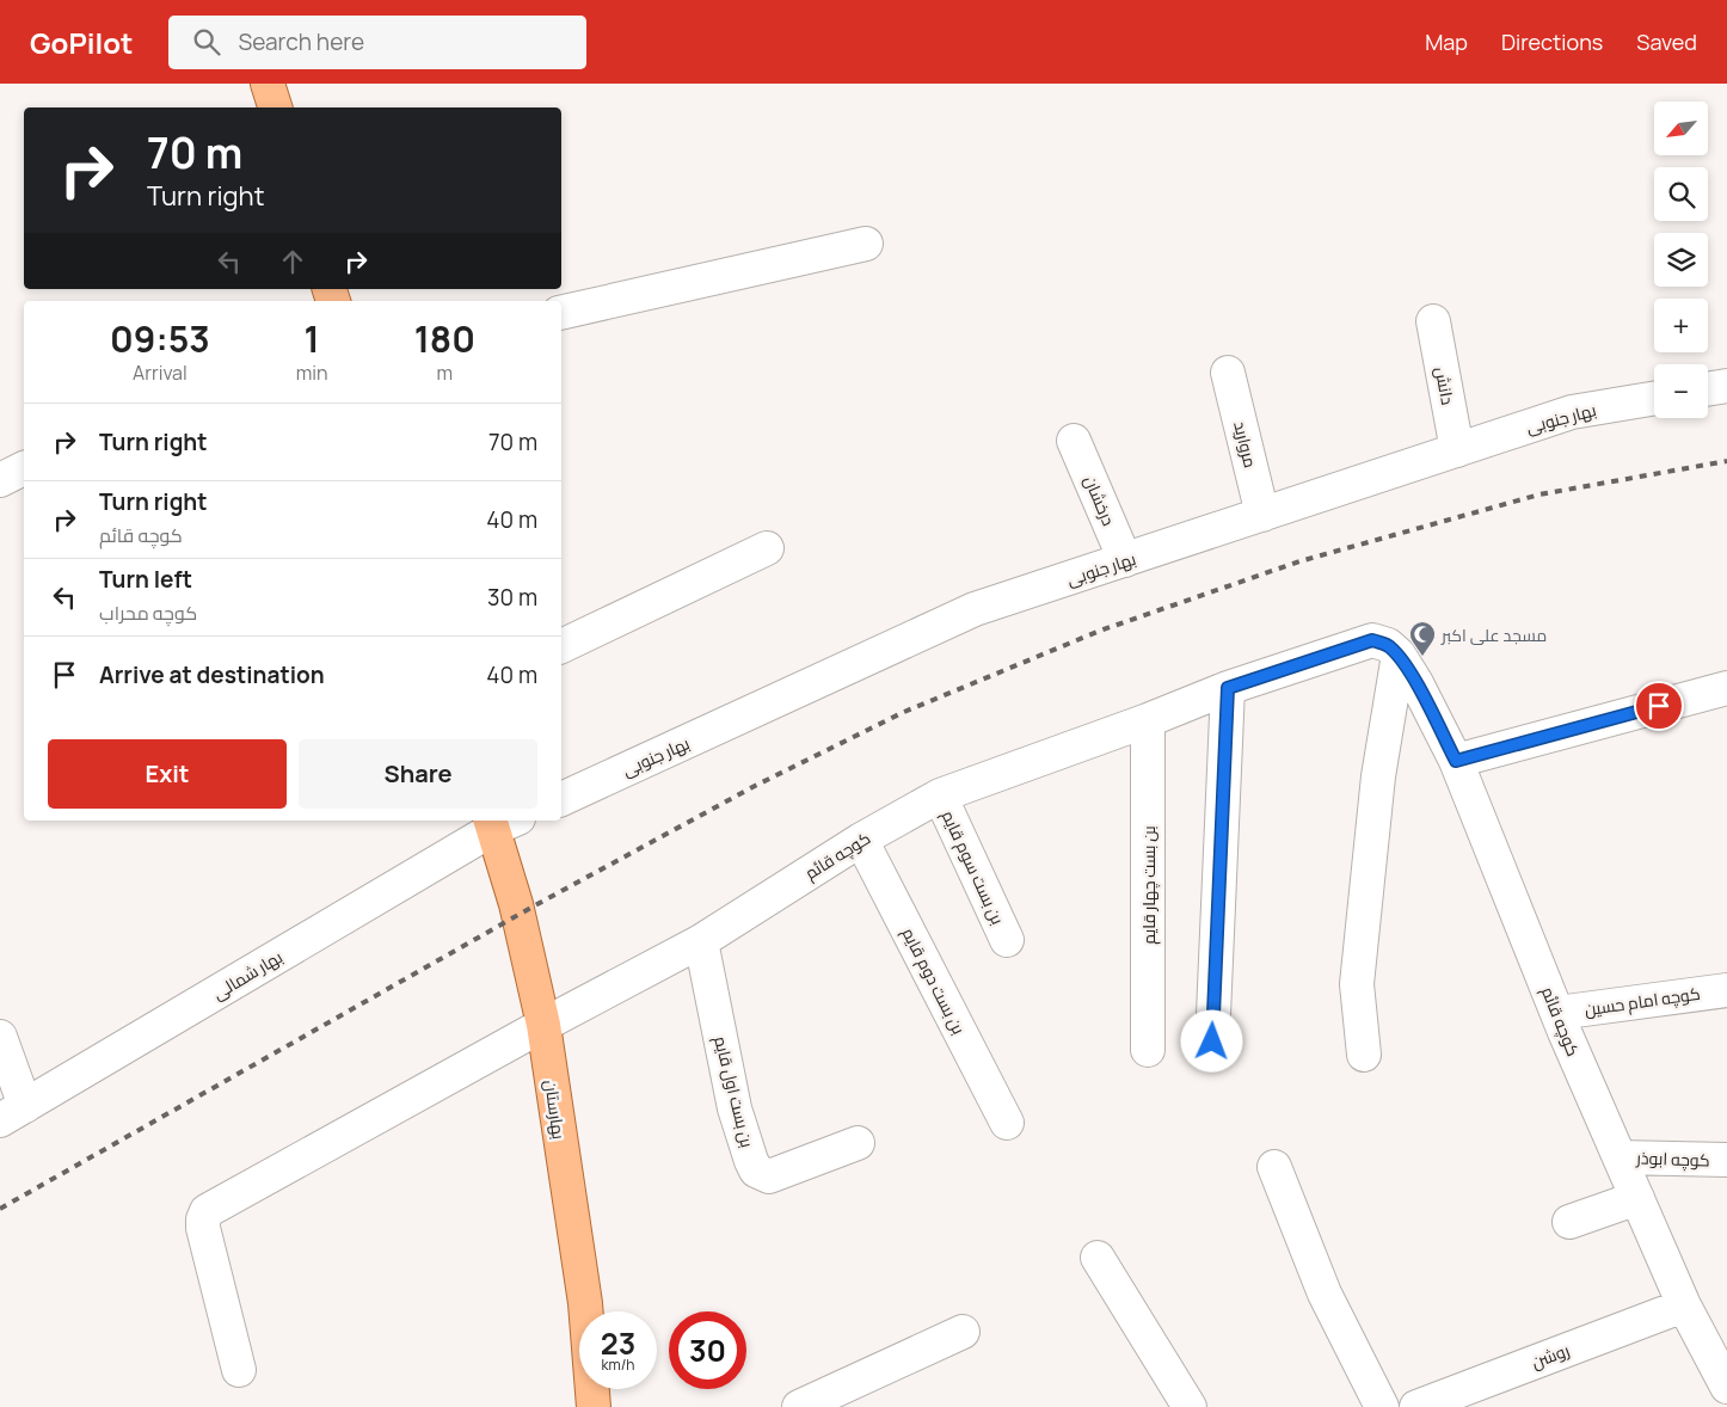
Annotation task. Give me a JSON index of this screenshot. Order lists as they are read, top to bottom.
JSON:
{
  "streets": {
    "main road": ["بهارستان"],
    "street": [
      "دانش",
      "بهار جنوبی",
      "مروارید",
      "درخشان",
      "کوچه قائم",
      "بن بست سوم قایم",
      "بن بست چهار قایم",
      "بهار شمالی",
      "بن بست دوم قایم",
      "کوچه امام حسین",
      "بن بست اول قایم",
      "کوچه ابوذر",
      "روشن"
    ]
  },
  "crossings": [
    ["دانش", "بهار جنوبی"],
    ["بهار جنوبی", "مروارید"],
    ["بهار جنوبی", "درخشان"],
    ["کوچه قائم", "بن بست سوم قایم"],
    ["کوچه قائم", "بن بست چهار قایم"],
    ["کوچه قائم", "بن بست دوم قایم"],
    ["کوچه قائم", "کوچه امام حسین"],
    ["کوچه قائم", "بن بست اول قایم"],
    ["کوچه قائم", "بهارستان"],
    ["کوچه قائم", "کوچه ابوذر"],
    ["کوچه قائم", "روشن"],
    ["بهار شمالی", "بهارستان"]
  ],
  "places": {
    "mosque": ["مسجد علی اکبر"]
  },
  "north": "bottom left",
  "page": {
    "header": "GoPilot",
    "search": "Search here",
    "nav": ["Map", "Directions", "Saved"],
    "map_buttons": ["+", "−"],
    "turn": ["70 m", "Turn right"],
    "eta": [
      "09:53",
      "Arrival",
      "1",
      "min",
      "180",
      "m"
    ],
    "list": [
      {
        "name": "Turn right",
        "value": "70 m"
      },
      {
        "name": "Turn right",
        "note": "کوچه قائم",
        "value": "40 m"
      },
      {
        "name": "Turn left",
        "note": "کوچه محراب",
        "value": "30 m"
      },
      {
        "name": "Arrive at destination",
        "value": "40 m"
      }
    ],
    "buttons": ["Exit", "Share"],
    "speed": "23 km/h",
    "limit": "30"
  }
}
